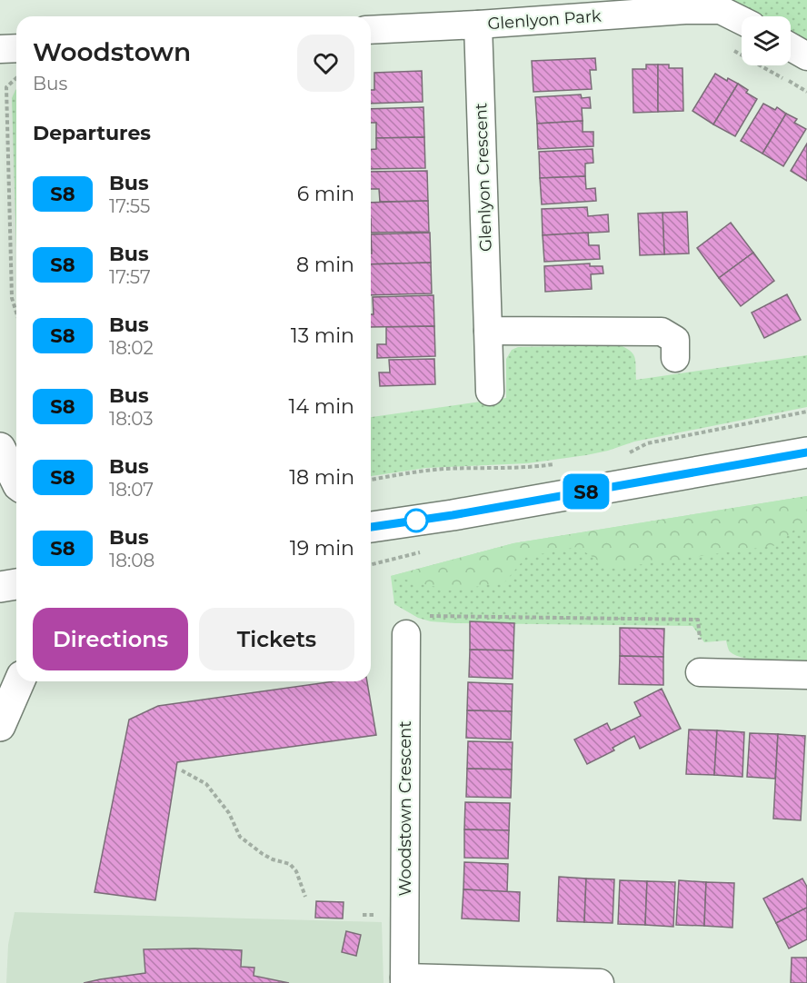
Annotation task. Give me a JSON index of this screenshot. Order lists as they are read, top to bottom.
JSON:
{
  "streets": {
    "street": ["Glenlyon Park", "Glenlyon Crescent", "Woodstown Crescent"]
  },
  "crossings": [
    ["Glenlyon Park", "Glenlyon Crescent"]
  ],
  "lines": ["bus line S8"],
  "page": {
    "on_map": "S8",
    "heading": [
      ["Woodstown", "Bus"],
      "Departures"
    ],
    "list": [
      {
        "mark": "S8",
        "name": "Bus",
        "note": "17:55",
        "value": "6 min"
      },
      {
        "mark": "S8",
        "name": "Bus",
        "note": "17:57",
        "value": "8 min"
      },
      {
        "mark": "S8",
        "name": "Bus",
        "note": "18:02",
        "value": "13 min"
      },
      {
        "mark": "S8",
        "name": "Bus",
        "note": "18:03",
        "value": "14 min"
      },
      {
        "mark": "S8",
        "name": "Bus",
        "note": "18:07",
        "value": "18 min"
      },
      {
        "mark": "S8",
        "name": "Bus",
        "note": "18:08",
        "value": "19 min"
      }
    ],
    "buttons": ["Directions", "Tickets"]
  }
}
